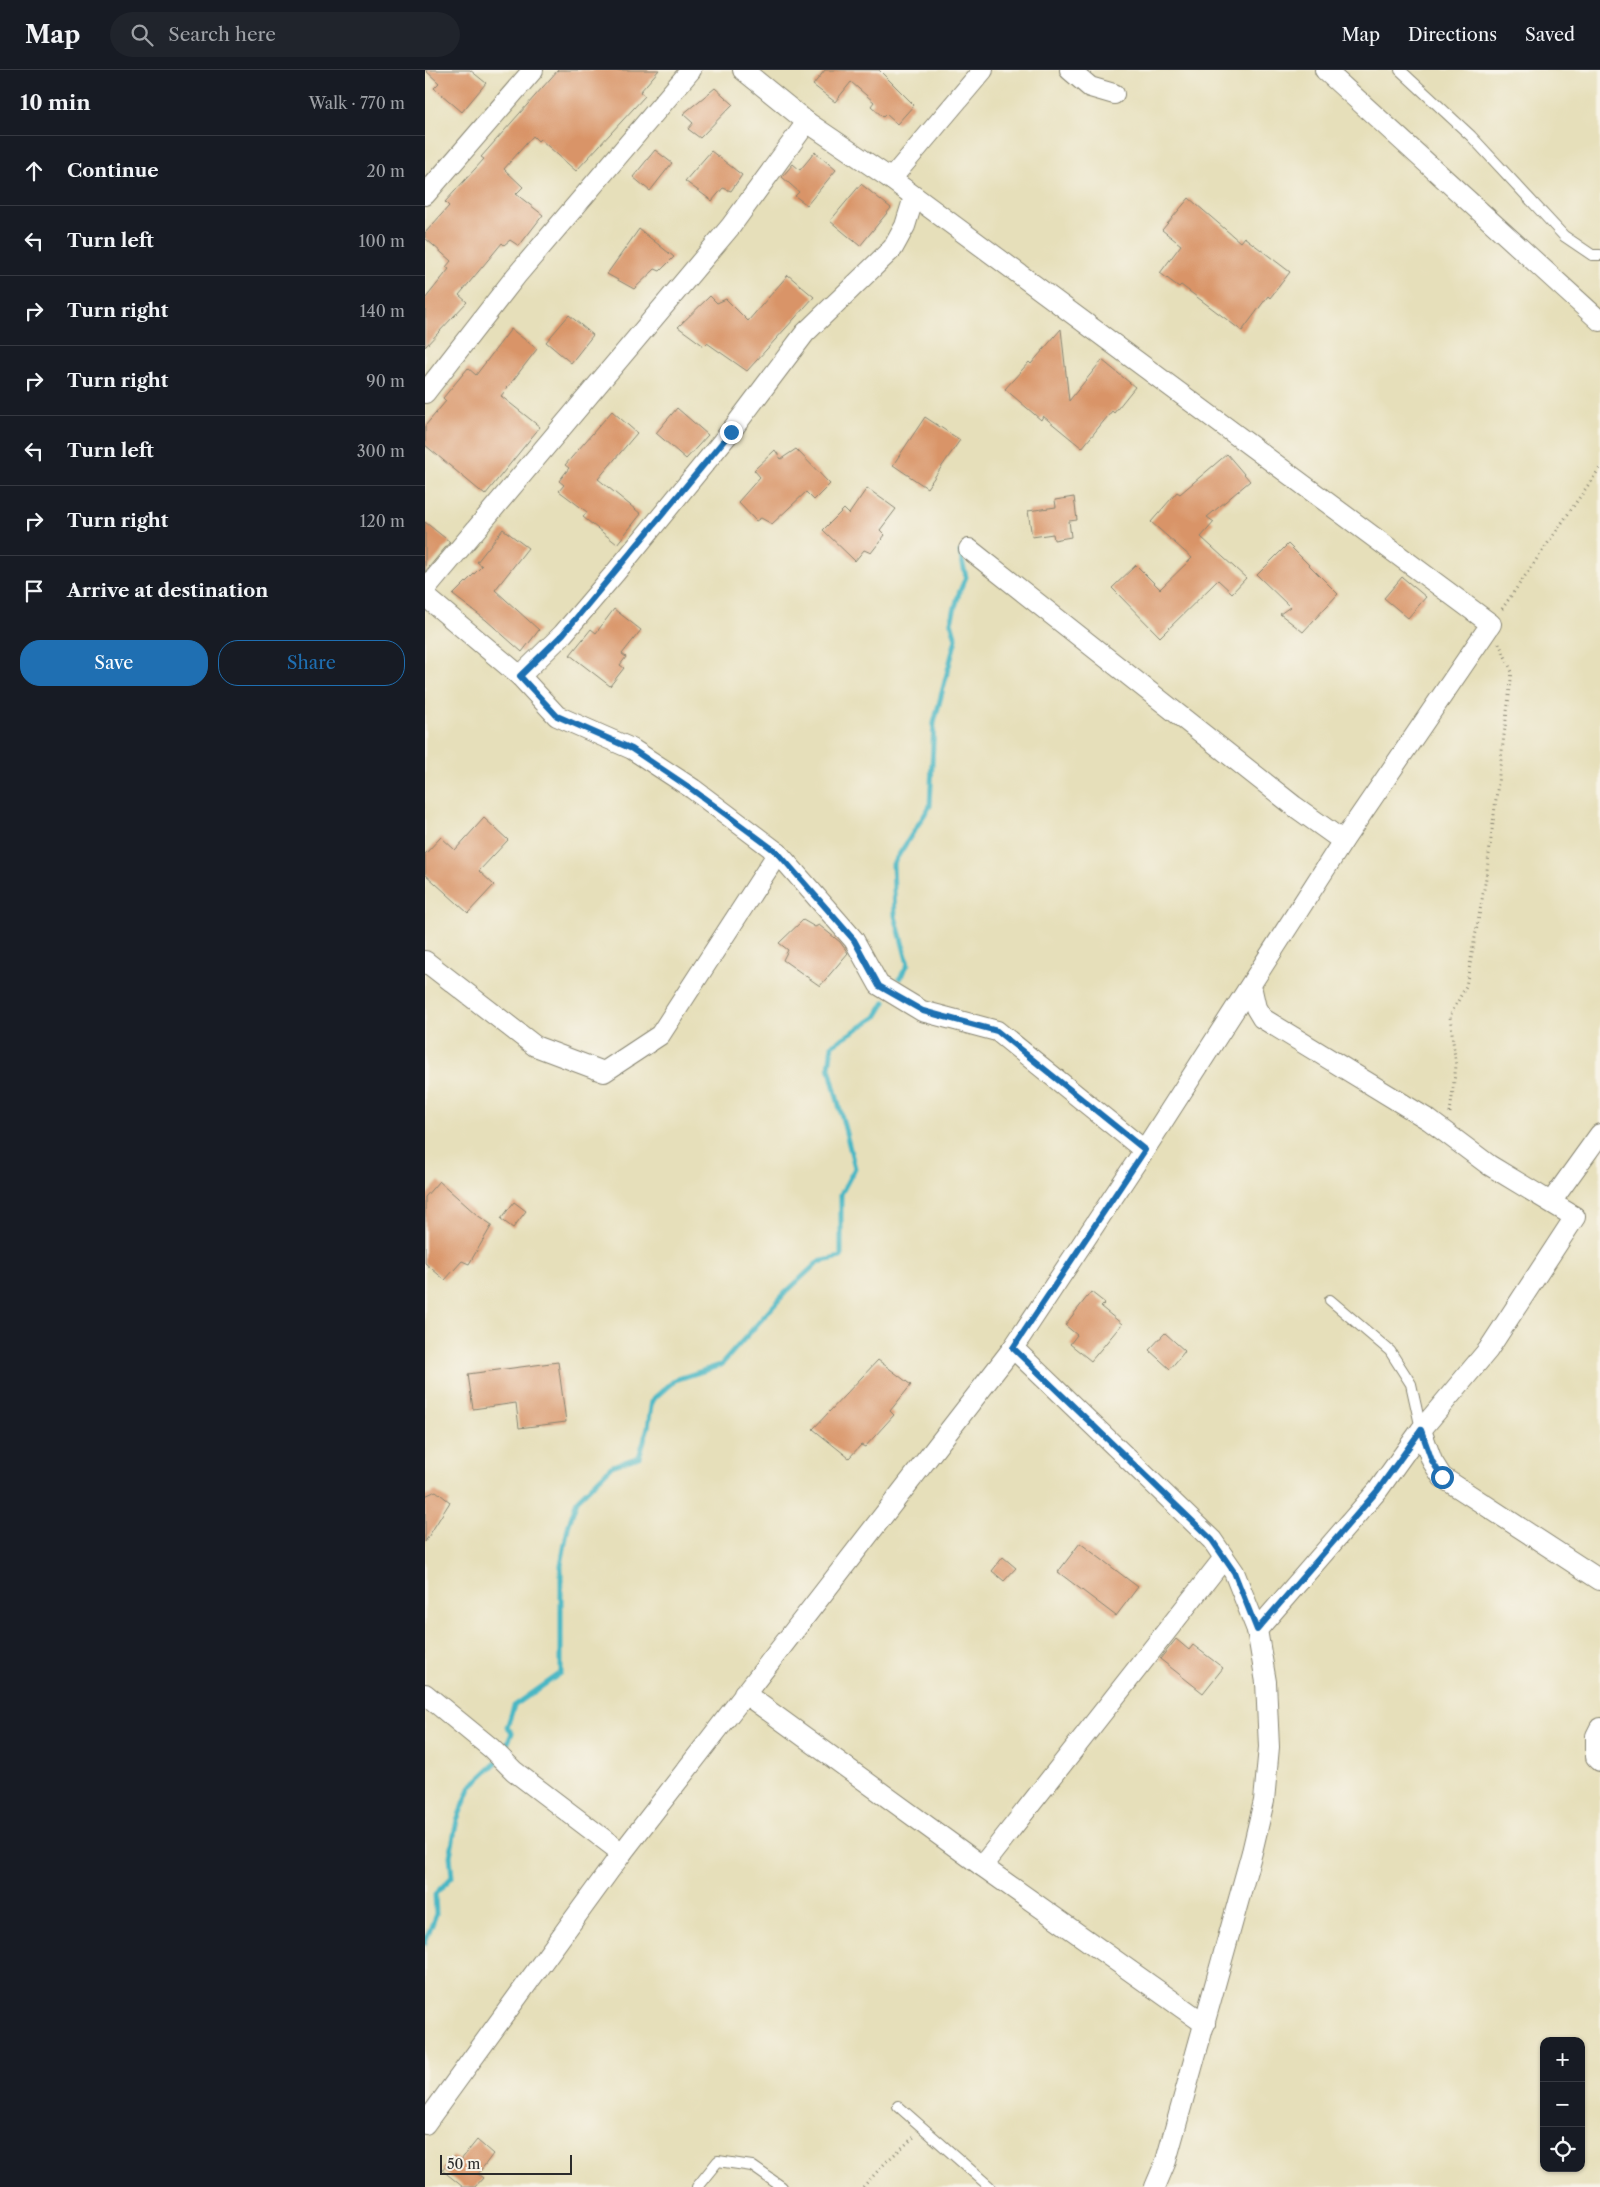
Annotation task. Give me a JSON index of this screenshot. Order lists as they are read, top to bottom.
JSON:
{
  "scale_bar": "50 m",
  "page": {
    "header": "Map",
    "search": "Search here",
    "nav": ["Map", "Directions", "Saved"],
    "heading": ["10 min", "Walk · 770 m"],
    "list": [
      ["Continue", "20 m"],
      ["Turn left", "100 m"],
      ["Turn right", "140 m"],
      ["Turn right", "90 m"],
      ["Turn left", "300 m"],
      ["Turn right", "120 m"],
      "Arrive at destination"
    ],
    "buttons": ["Save", "Share"],
    "map_buttons": ["+", "−"],
    "scale": "50 m"
  }
}
